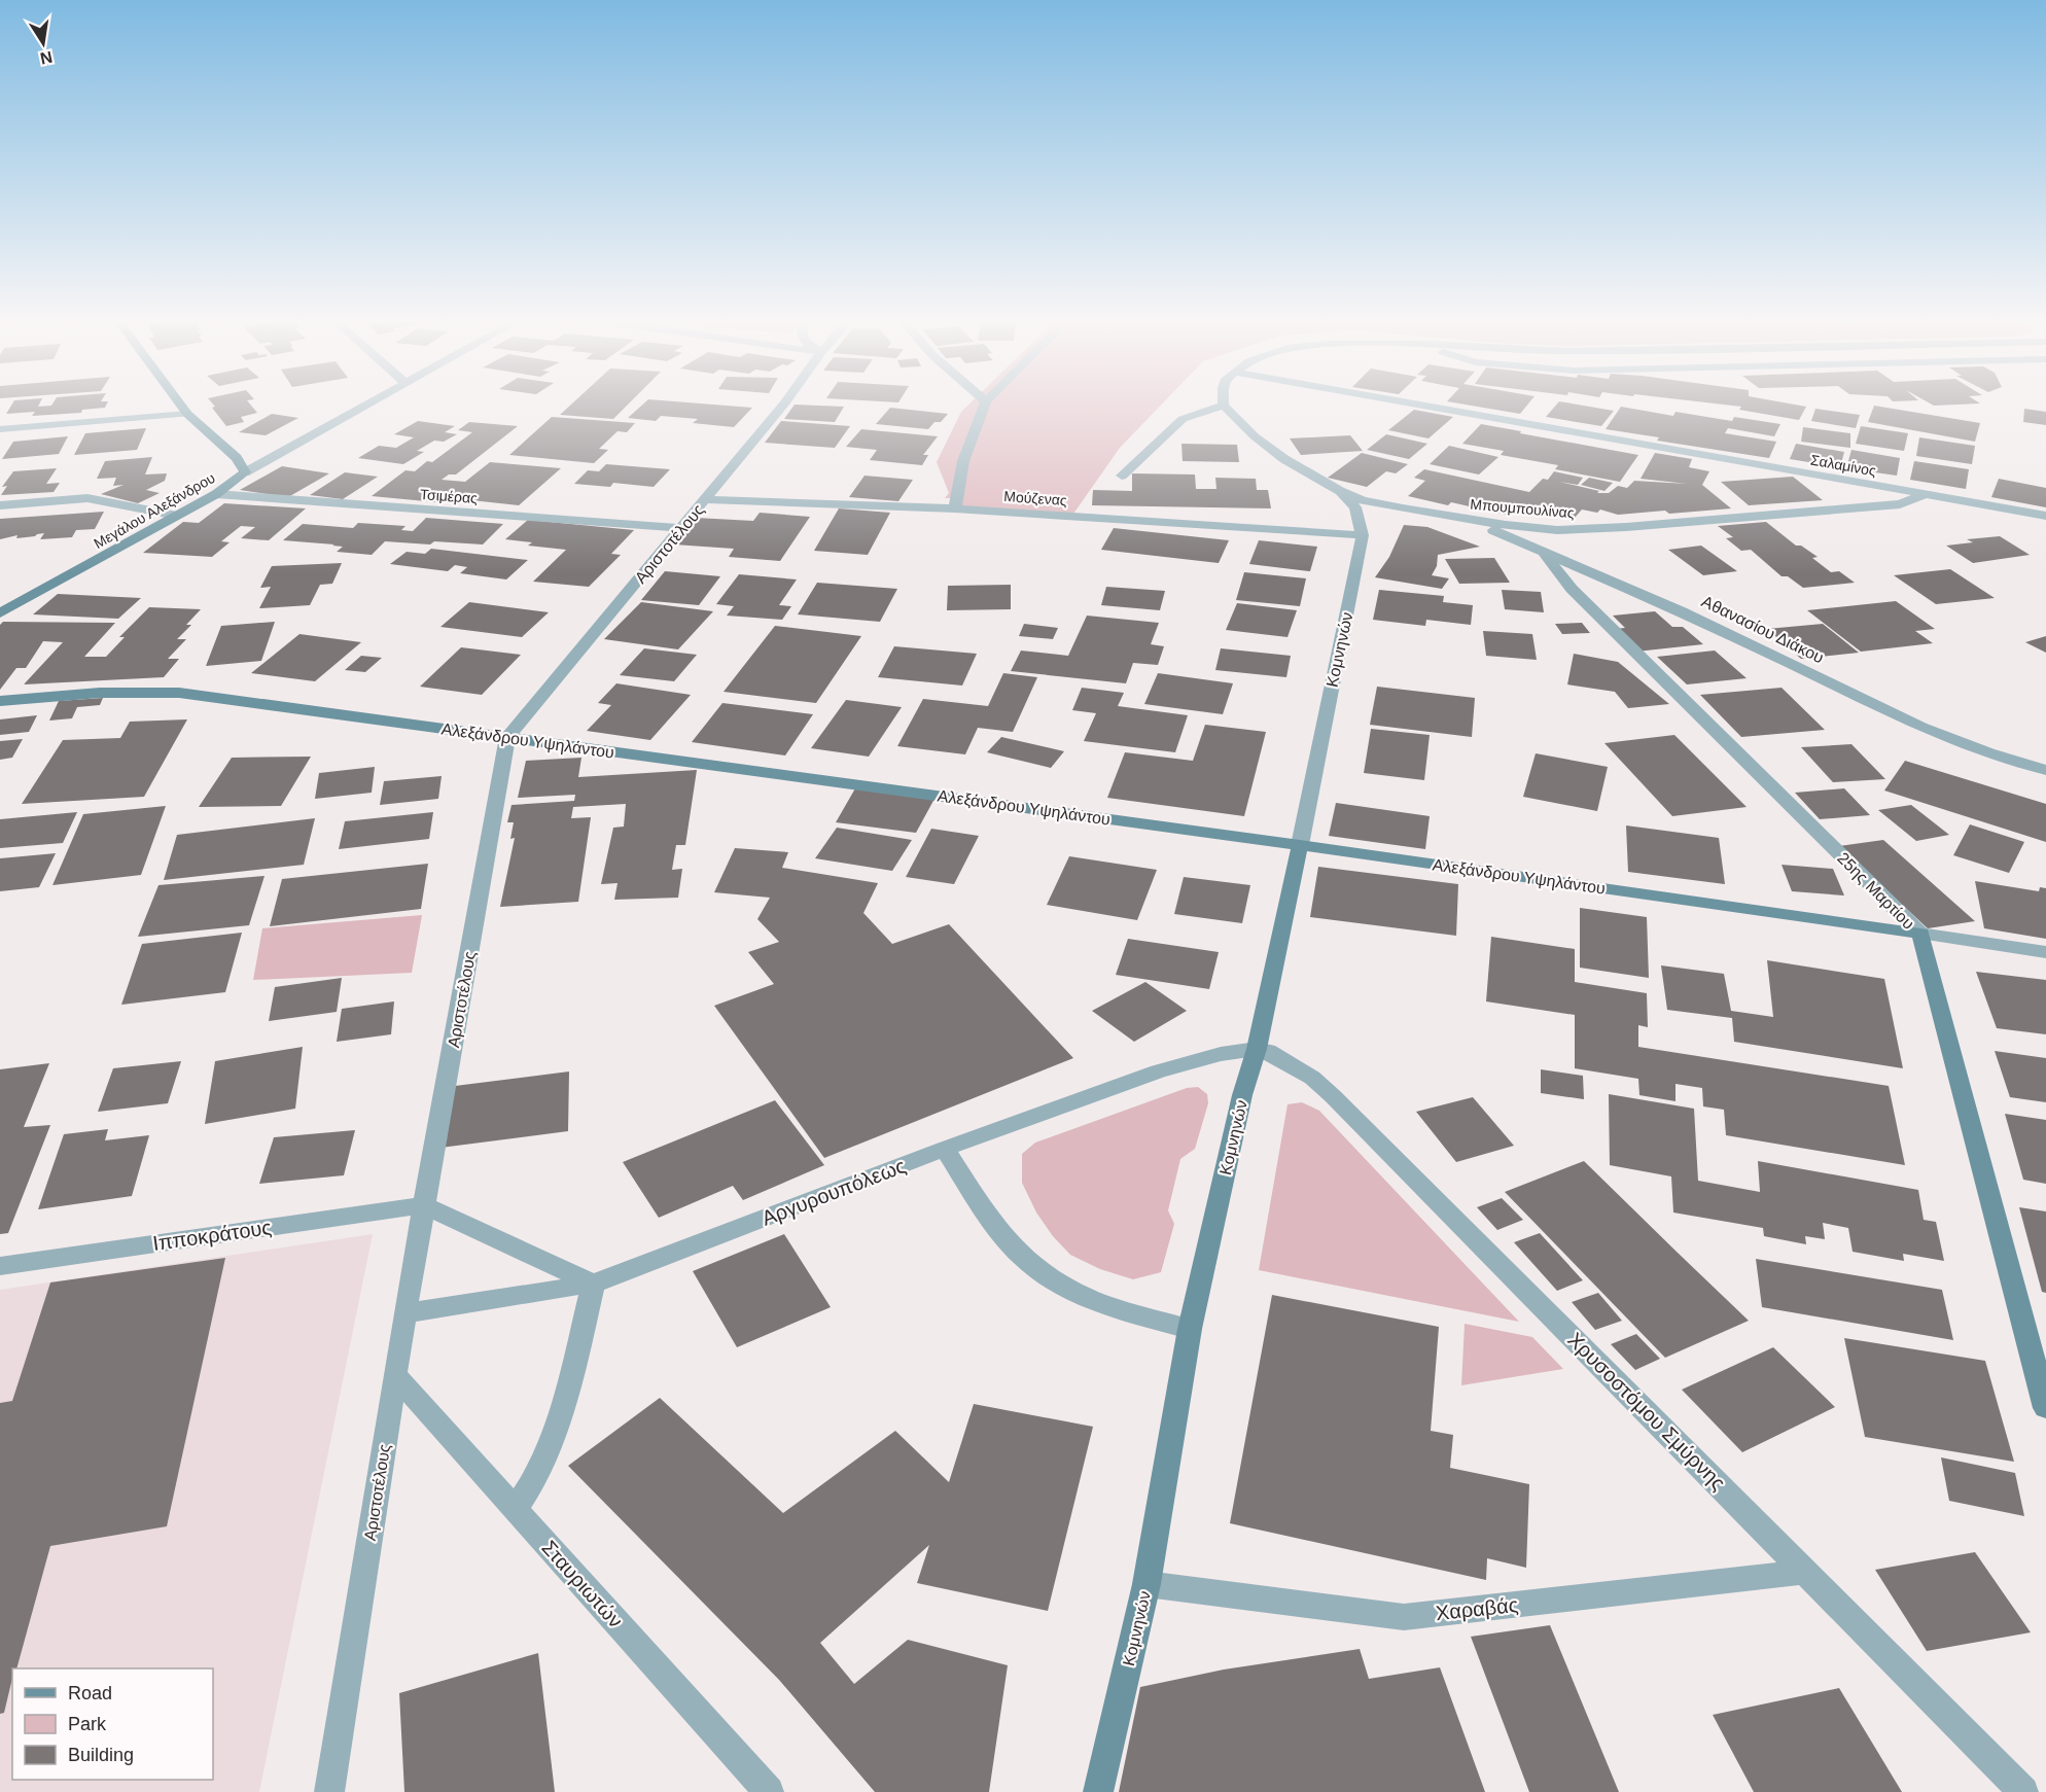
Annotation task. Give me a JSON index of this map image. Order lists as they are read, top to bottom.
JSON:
{
  "streets": {
    "street": [
      "Σαλαμίνος",
      "Τσιμέρας",
      "Μούζενας",
      "Μπουμπουλίνας",
      "Μεγάλου Αλεξάνδρου",
      "Αριστοτέλους",
      "Αθανασίου Διάκου",
      "Κομνηνών",
      "Αλεξάνδρου Υψηλάντου",
      "25ης Μαρτίου",
      "Αργυρουπόλεως",
      "Ιπποκράτους",
      "Χρυσοστόμου Σμύρνης",
      "Σταυριωτών",
      "Χαραβάς"
    ]
  },
  "crossings": [
    ["Σαλαμίνος", "Μπουμπουλίνας"],
    ["Τσιμέρας", "Μεγάλου Αλεξάνδρου"],
    ["Τσιμέρας", "Αριστοτέλους"],
    ["Μούζενας", "Αριστοτέλους"],
    ["Μούζενας", "Κομνηνών"],
    ["Μπουμπουλίνας", "Αθανασίου Διάκου"],
    ["Μπουμπουλίνας", "Κομνηνών"],
    ["Αριστοτέλους", "Αλεξάνδρου Υψηλάντου"],
    ["Αριστοτέλους", "Αργυρουπόλεως"],
    ["Αριστοτέλους", "Ιπποκράτους"],
    ["Αριστοτέλους", "Σταυριωτών"],
    ["Αθανασίου Διάκου", "25ης Μαρτίου"],
    ["Κομνηνών", "Αλεξάνδρου Υψηλάντου"],
    ["Κομνηνών", "Αργυρουπόλεως"],
    ["Κομνηνών", "Χρυσοστόμου Σμύρνης"],
    ["Κομνηνών", "Χαραβάς"],
    ["Αλεξάνδρου Υψηλάντου", "25ης Μαρτίου"],
    ["Αργυρουπόλεως", "Χρυσοστόμου Σμύρνης"],
    ["Χρυσοστόμου Σμύρνης", "Χαραβάς"]
  ],
  "legend": ["Road", "Park", "Building"],
  "north": "bottom"
}
